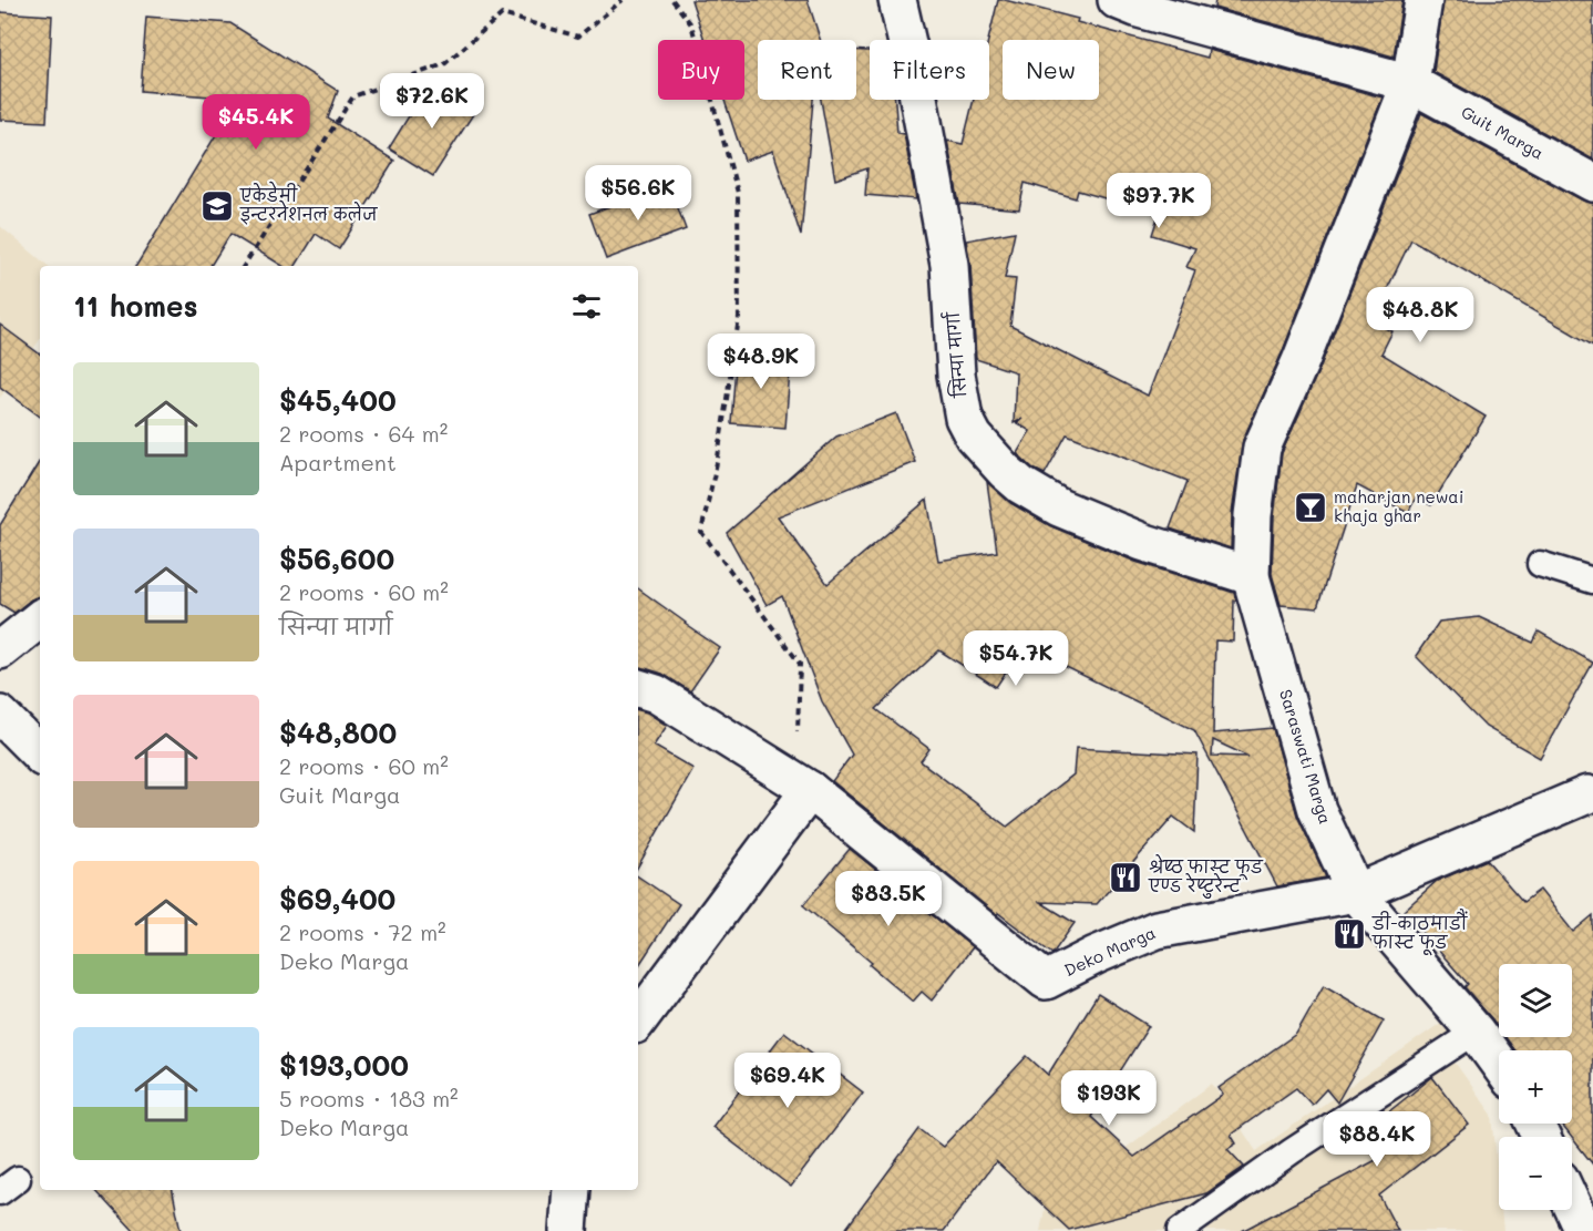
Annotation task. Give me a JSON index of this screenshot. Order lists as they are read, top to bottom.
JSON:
{
  "streets": {
    "street": [
      "Guit Marga",
      "सिन्पा मार्गा",
      "Saraswati Marga",
      "Deko Marga"
    ]
  },
  "crossings": [
    ["Guit Marga", "Saraswati Marga"],
    ["सिन्पा मार्गा", "Saraswati Marga"],
    ["Saraswati Marga", "Deko Marga"]
  ],
  "places": {
    "school or university": ["एकेडेमी इन्टरनेशनल कलेज"],
    "bar": ["maharjan newai khaja ghar"],
    "restaurant": ["श्रेष्ठ फास्ट फूड एण्ड रेष्टुरेन्ट", "डी-काठमाडौं फास्ट फूड"]
  },
  "page": {
    "chip": [
      "Buy",
      "Rent",
      "Filters",
      "New"
    ],
    "price": [
      "$72.6K",
      "$45.4K",
      "$56.6K",
      "$97.7K",
      "$48.8K",
      "$48.9K",
      "$54.7K",
      "$83.5K",
      "$69.4K",
      "$193K",
      "$88.4K"
    ],
    "heading": "11 homes",
    "list": [
      {
        "name": "$45,400",
        "note": "2 rooms · 64 m² · Apartment"
      },
      {
        "name": "$56,600",
        "note": "2 rooms · 60 m² · सिन्पा मार्गा"
      },
      {
        "name": "$48,800",
        "note": "2 rooms · 60 m² · Guit Marga"
      },
      {
        "name": "$69,400",
        "note": "2 rooms · 72 m² · Deko Marga"
      },
      {
        "name": "$193,000",
        "note": "5 rooms · 183 m² · Deko Marga"
      }
    ],
    "map_buttons": ["+", "−"]
  }
}
